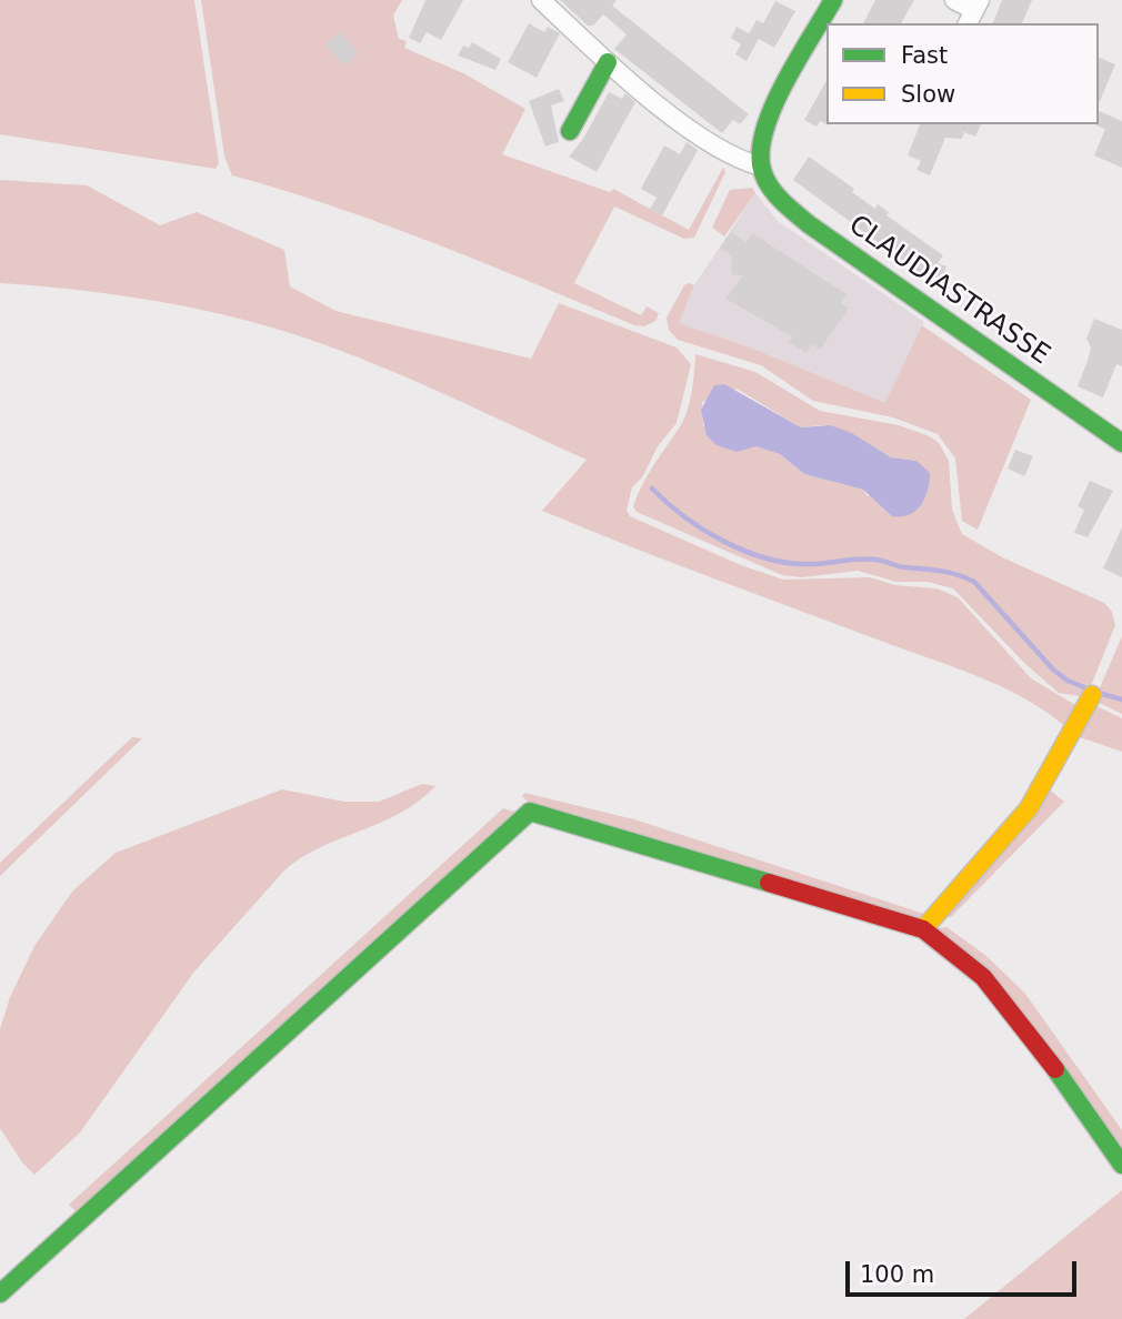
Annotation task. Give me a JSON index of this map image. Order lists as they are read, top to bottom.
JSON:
{
  "streets": {
    "street": ["CLAUDIASTRASSE"]
  },
  "legend": ["Fast", "Slow"],
  "scale_bar": "100 m"
}
